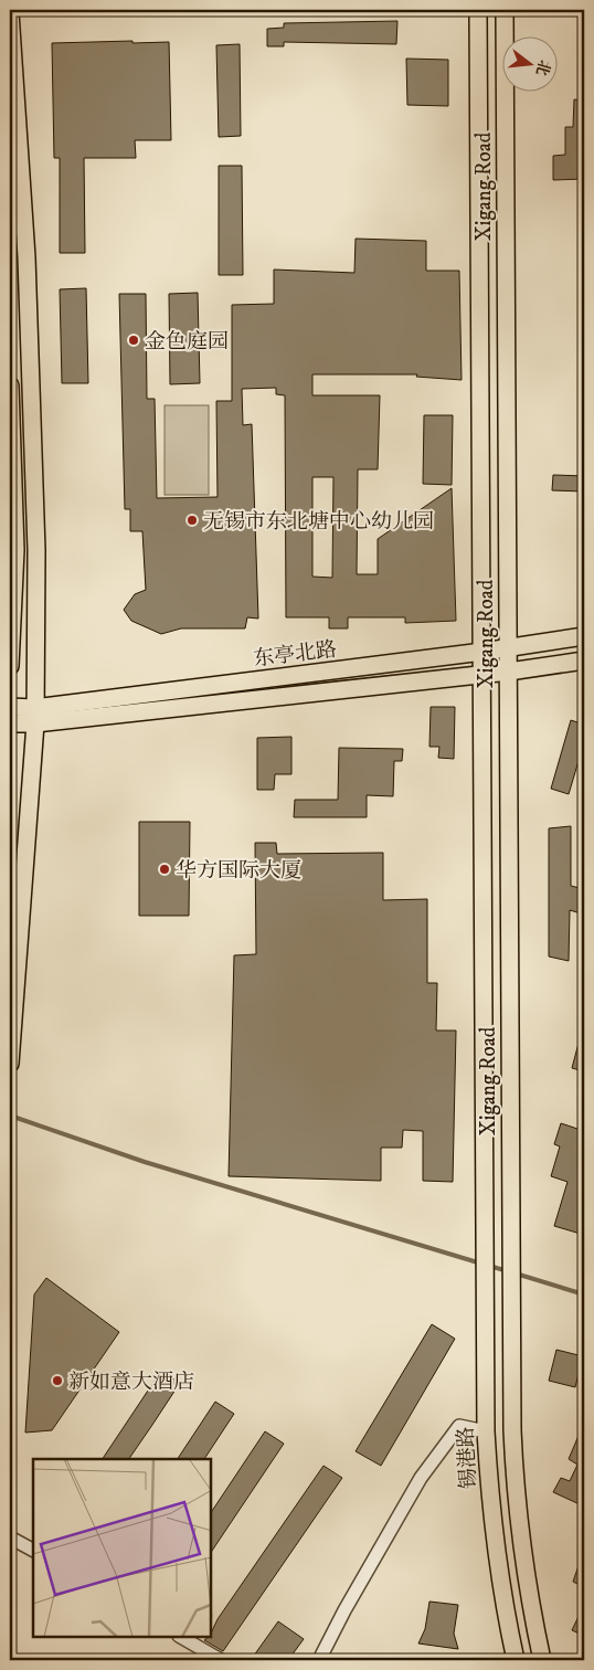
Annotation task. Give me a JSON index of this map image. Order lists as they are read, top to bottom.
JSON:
{
  "streets": {
    "main road": ["Xigang Road", "东亭北路", "锡港路"]
  },
  "crossings": [
    ["Xigang Road", "东亭北路"],
    ["Xigang Road", "锡港路"]
  ],
  "places": [
    "金色庭园",
    "无锡市东北塘中心幼儿园",
    "华方国际大厦",
    "新如意大酒店"
  ],
  "north": "right"
}
